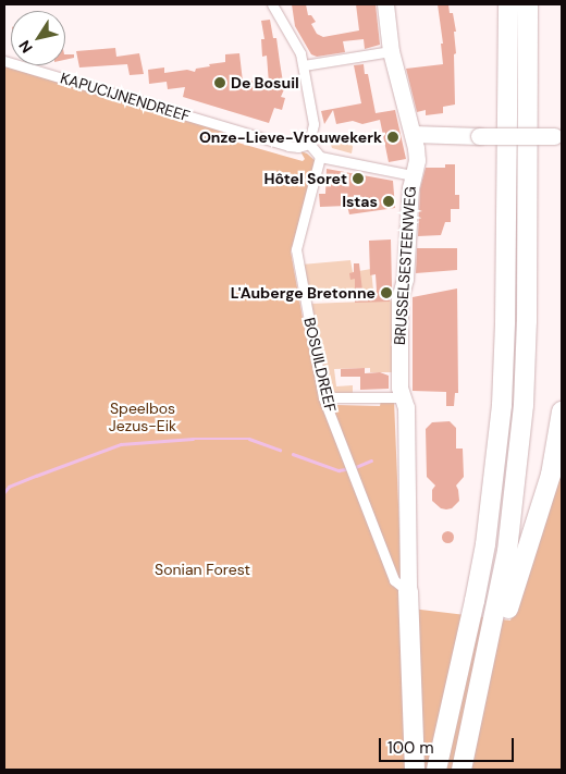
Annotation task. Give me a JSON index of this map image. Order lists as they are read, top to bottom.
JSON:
{
  "streets": {
    "main road": ["BRUSSELSESTEENWEG"],
    "street": ["KAPUCIJNENDREEF", "BOSUILDREEF"]
  },
  "crossings": [
    ["BRUSSELSESTEENWEG", "BOSUILDREEF"]
  ],
  "parks": ["Speelbos Jezus-Eik", "Sonian Forest"],
  "places": [
    "De Bosuil",
    "Onze-Lieve-Vrouwekerk",
    "Hôtel Soret",
    "Istas",
    "L'Auberge Bretonne"
  ],
  "scale_bar": "100 m",
  "north": "bottom left"
}
